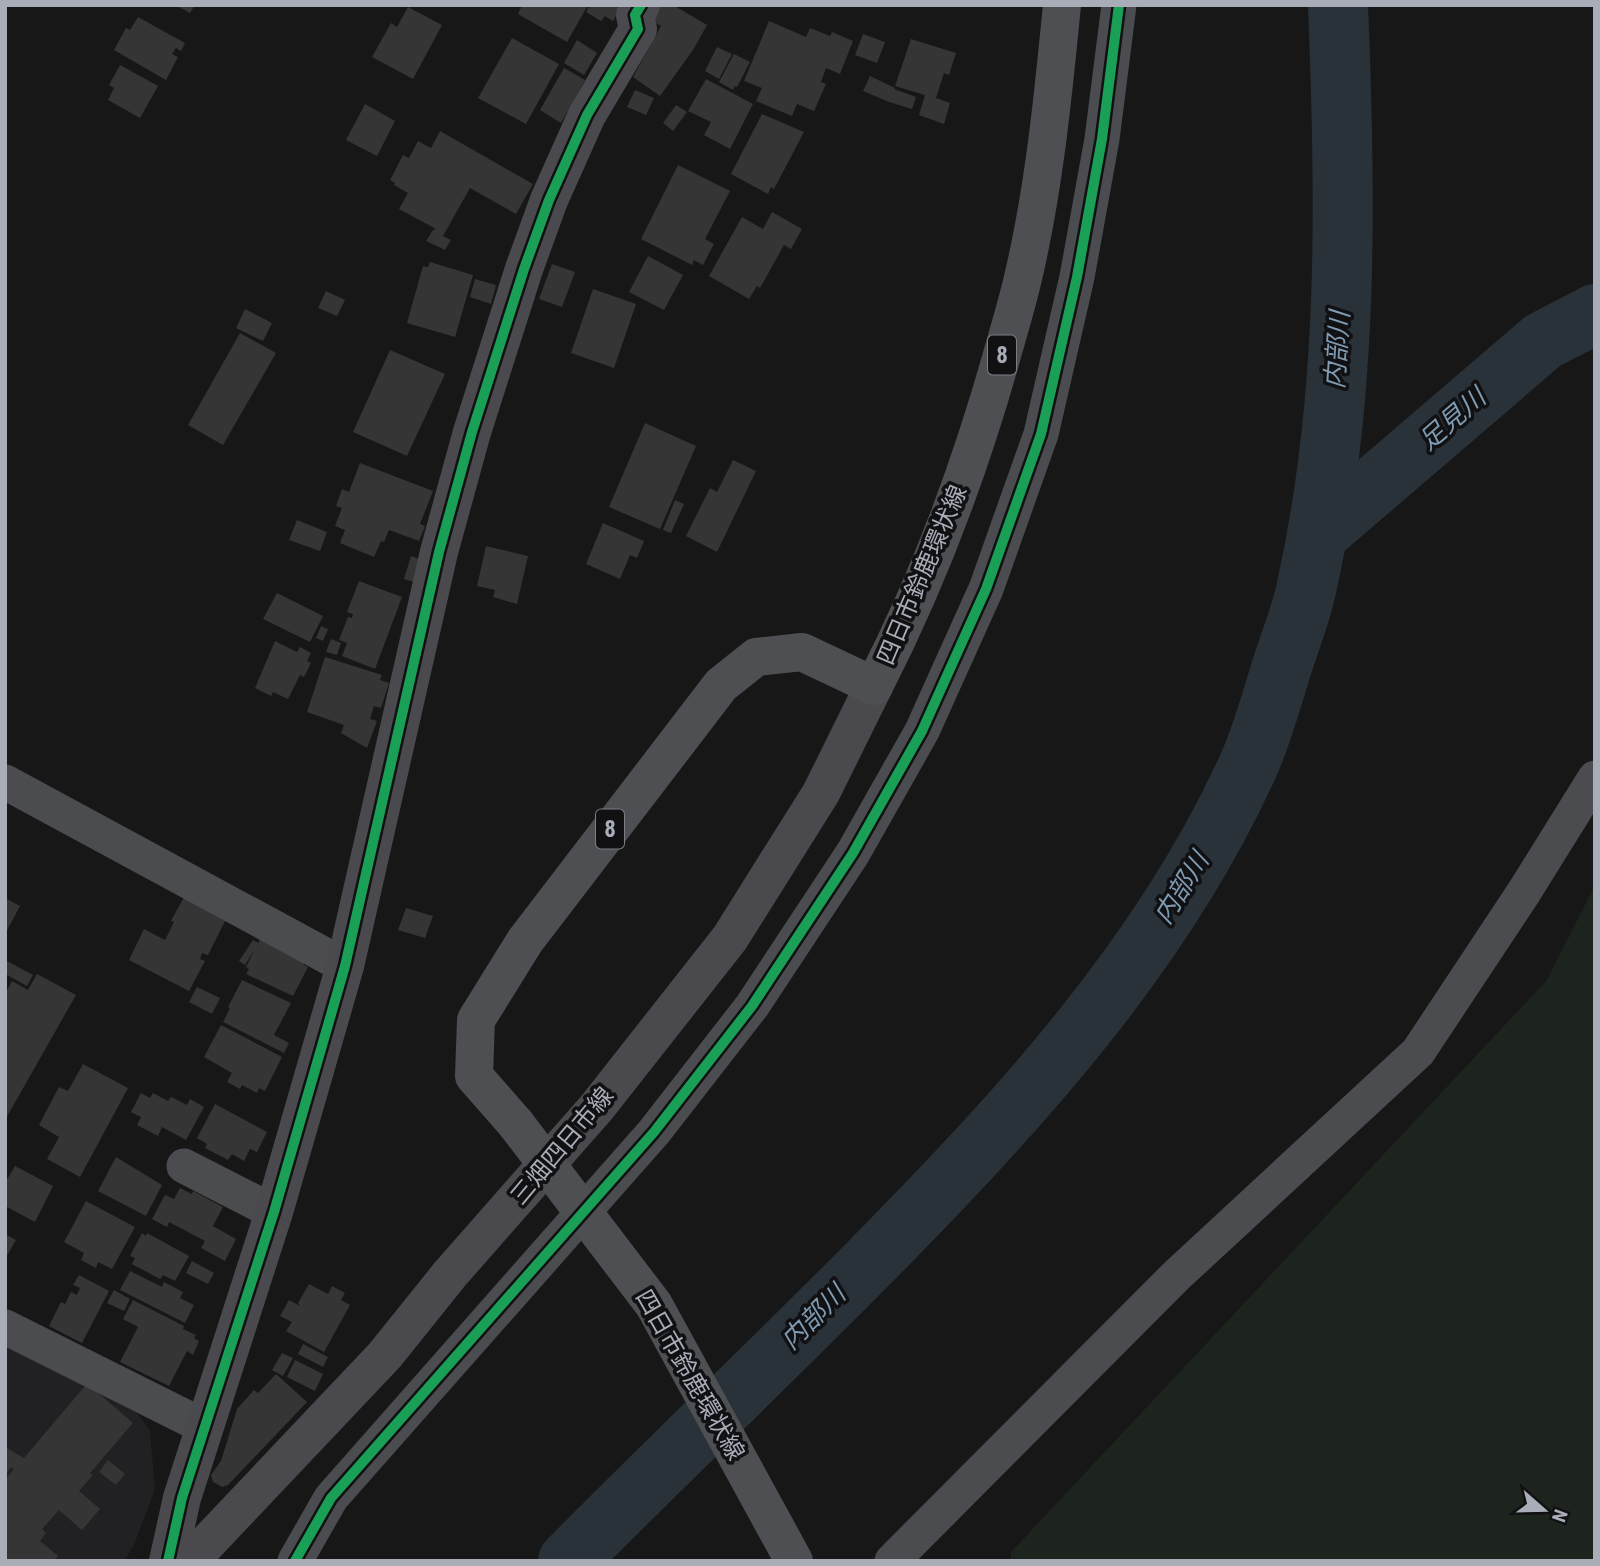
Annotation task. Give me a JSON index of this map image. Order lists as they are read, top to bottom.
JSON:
{
  "streets": {
    "main road": ["8", "四日市鈴鹿環状線"],
    "street": ["三畑四日市線"]
  },
  "crossings": [
    ["四日市鈴鹿環状線", "三畑四日市線"]
  ],
  "water": ["内部川", "足見川"],
  "north": "right"
}
